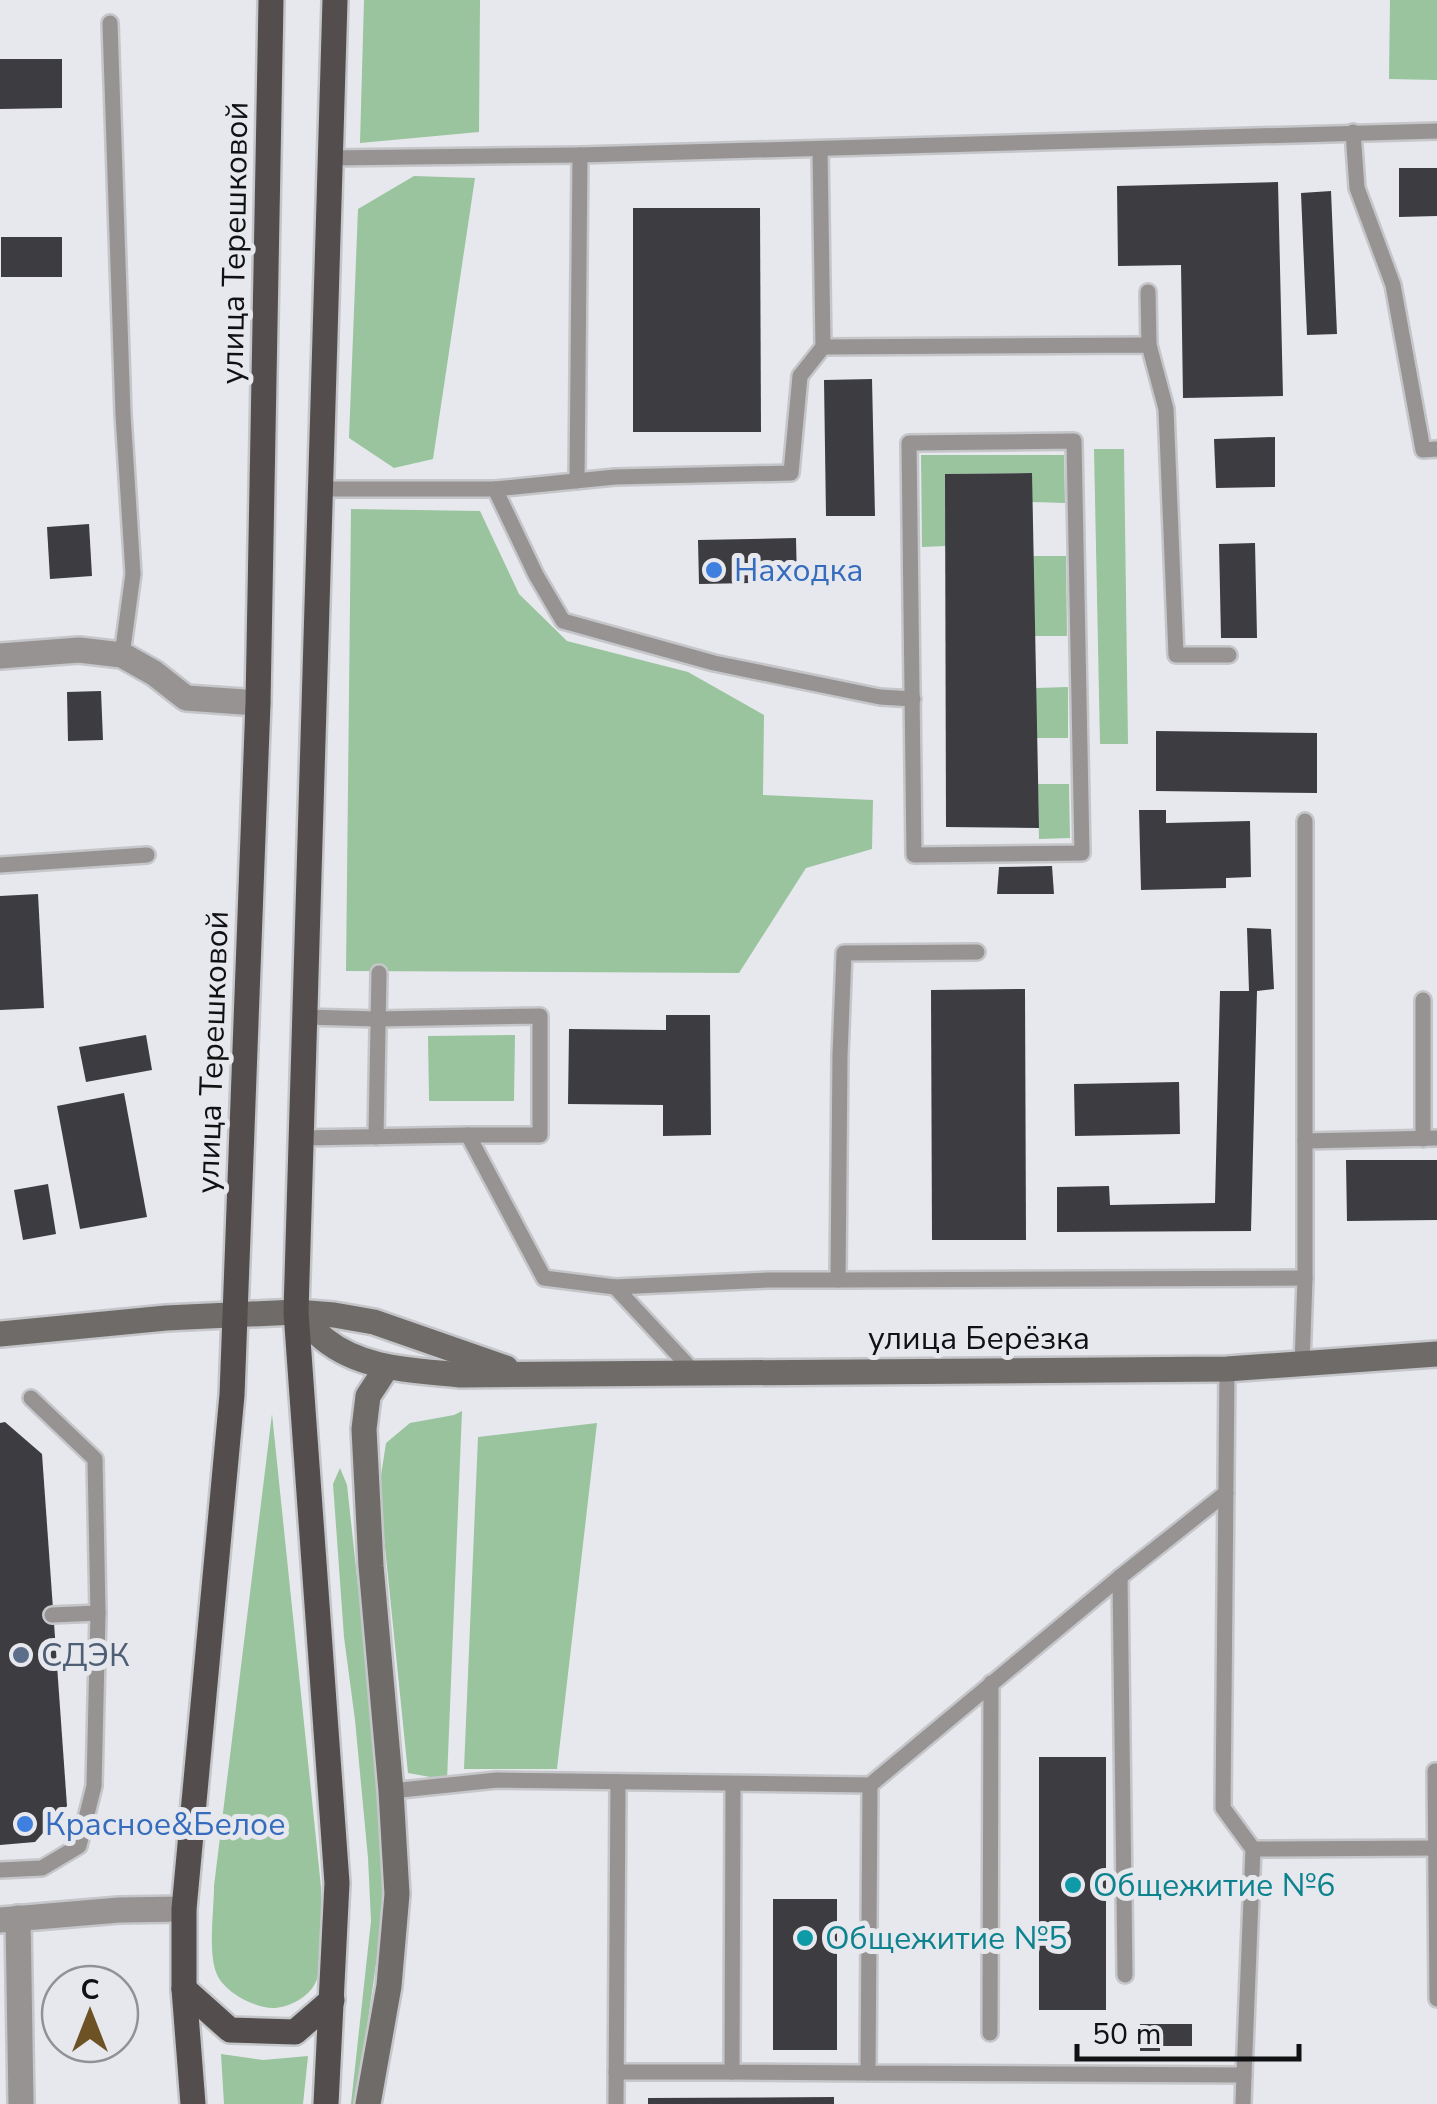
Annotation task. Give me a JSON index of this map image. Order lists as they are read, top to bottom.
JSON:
{
  "streets": {
    "main road": ["улица Терешковой", "улица Берёзка"]
  },
  "crossings": [
    ["улица Терешковой", "улица Берёзка"]
  ],
  "places": [
    "Находка",
    "СДЭК",
    "Красное&Белое",
    "Общежитие №6",
    "Общежитие №5"
  ],
  "scale_bar": "50 m",
  "north": "top"
}
